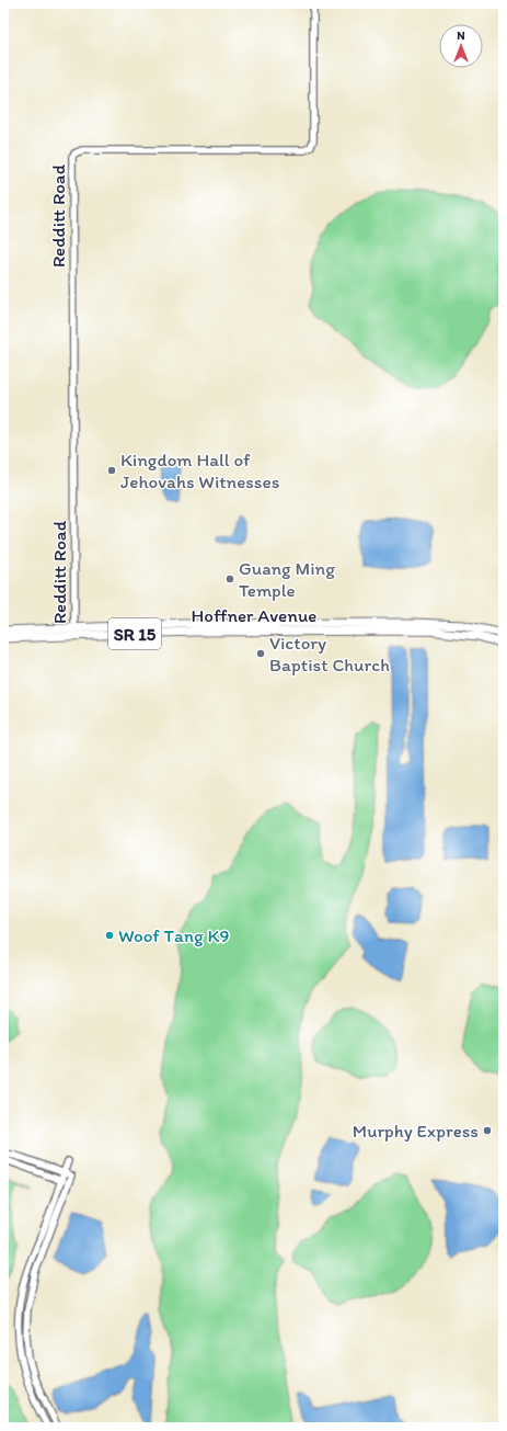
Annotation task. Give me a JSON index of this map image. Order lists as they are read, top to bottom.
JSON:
{
  "streets": {
    "main road": ["Hoffner Avenue", "SR 15"],
    "street": ["Redditt Road"]
  },
  "crossings": [
    ["Redditt Road", "Hoffner Avenue"]
  ],
  "places": [
    "Kingdom Hall of Jehovahs Witnesses",
    "Guang Ming Temple",
    "Victory Baptist Church",
    "Woof Tang K9",
    "Murphy Express"
  ],
  "north": "top"
}
